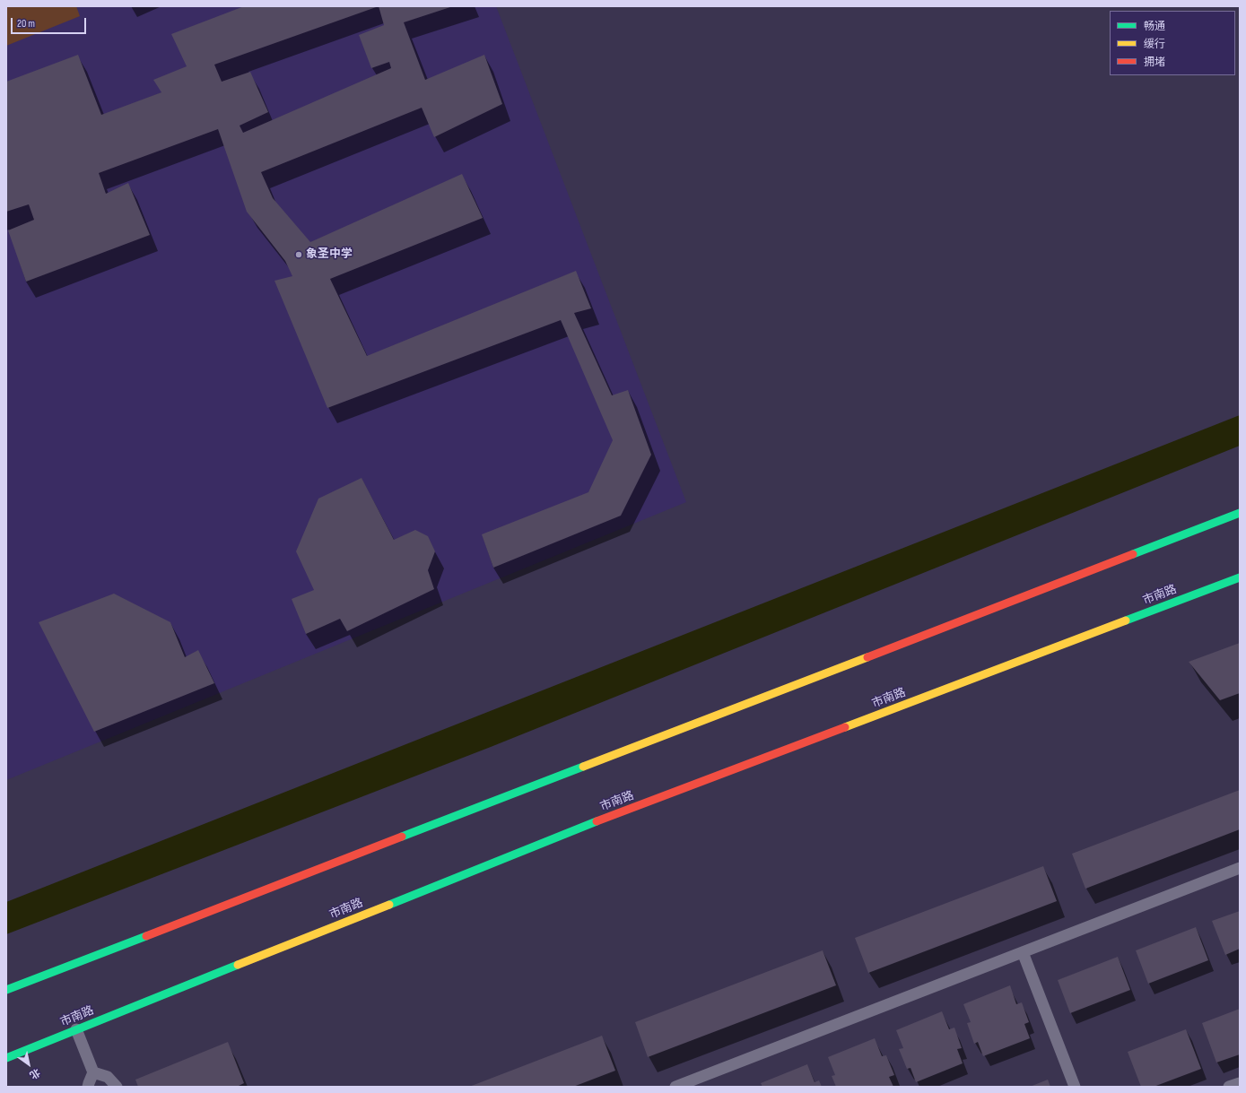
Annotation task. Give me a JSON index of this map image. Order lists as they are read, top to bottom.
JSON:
{
  "streets": {
    "highway": ["市南路"]
  },
  "places": ["象圣中学"],
  "legend": ["畅通", "缓行", "拥堵"],
  "scale_bar": "20 m",
  "north": "bottom right"
}
